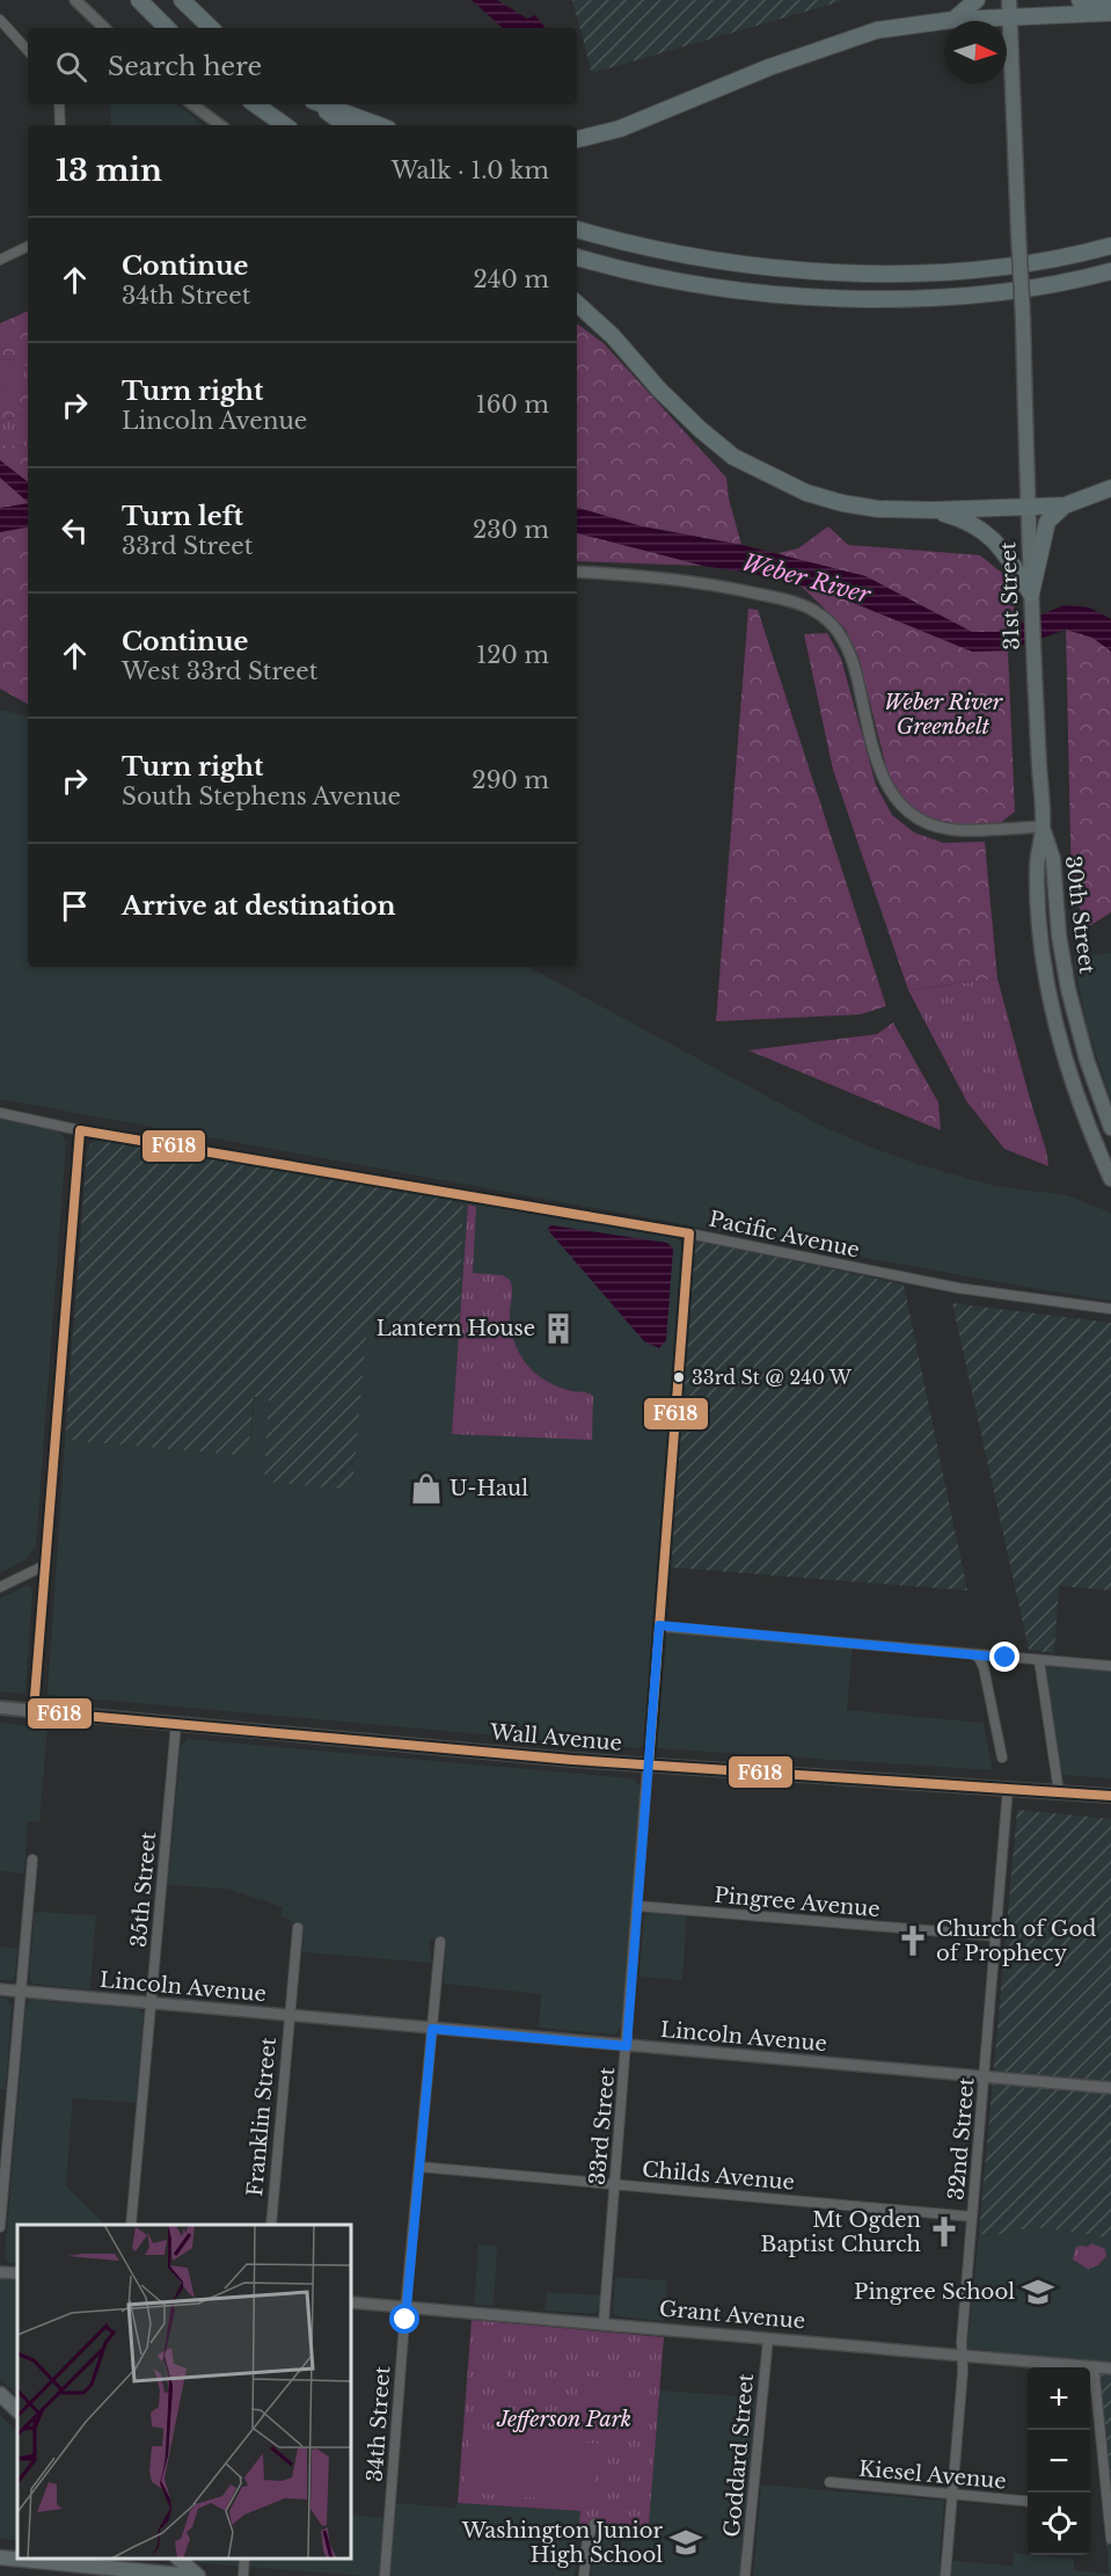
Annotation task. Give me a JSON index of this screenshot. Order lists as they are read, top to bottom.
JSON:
{
  "streets": {
    "main road": ["31st Street", "30th Street", "Wall Avenue"],
    "street": [
      "Pacific Avenue",
      "35th Street",
      "Pingree Avenue",
      "Lincoln Avenue",
      "Franklin Street",
      "33rd Street",
      "32nd Street",
      "Childs Avenue",
      "Grant Avenue",
      "34th Street",
      "Goddard Street",
      "Kiesel Avenue"
    ]
  },
  "crossings": [
    ["31st Street", "30th Street"],
    ["Pacific Avenue", "33rd Street"],
    ["Wall Avenue", "35th Street"],
    ["Wall Avenue", "33rd Street"],
    ["Wall Avenue", "32nd Street"],
    ["35th Street", "Lincoln Avenue"],
    ["Pingree Avenue", "33rd Street"],
    ["Pingree Avenue", "32nd Street"],
    ["Lincoln Avenue", "Franklin Street"],
    ["Lincoln Avenue", "33rd Street"],
    ["Lincoln Avenue", "32nd Street"],
    ["Lincoln Avenue", "34th Street"],
    ["33rd Street", "Childs Avenue"],
    ["33rd Street", "Grant Avenue"],
    ["32nd Street", "Childs Avenue"],
    ["32nd Street", "Grant Avenue"],
    ["32nd Street", "Kiesel Avenue"],
    ["Childs Avenue", "34th Street"],
    ["Grant Avenue", "34th Street"],
    ["Grant Avenue", "Goddard Street"]
  ],
  "water": ["Weber River"],
  "parks": ["Weber River Greenbelt", "Jefferson Park"],
  "places": {
    "building": ["Lantern House"],
    "other": ["33rd St @ 240 W"],
    "shop": ["U-Haul"],
    "church": ["Church of God of Prophecy", "Mt Ogden Baptist Church"],
    "school or university": ["Pingree School", "Washington Junior High School"]
  },
  "lines": ["transit line F618"],
  "north": "right",
  "page": {
    "search": "Search here",
    "heading": ["13 min", "Walk · 1.0 km"],
    "list": [
      ["Continue", "34th Street", "240 m"],
      ["Turn right", "Lincoln Avenue", "160 m"],
      ["Turn left", "33rd Street", "230 m"],
      ["Continue", "West 33rd Street", "120 m"],
      ["Turn right", "South Stephens Avenue", "290 m"],
      "Arrive at destination"
    ],
    "map_buttons": ["+", "−"]
  }
}
